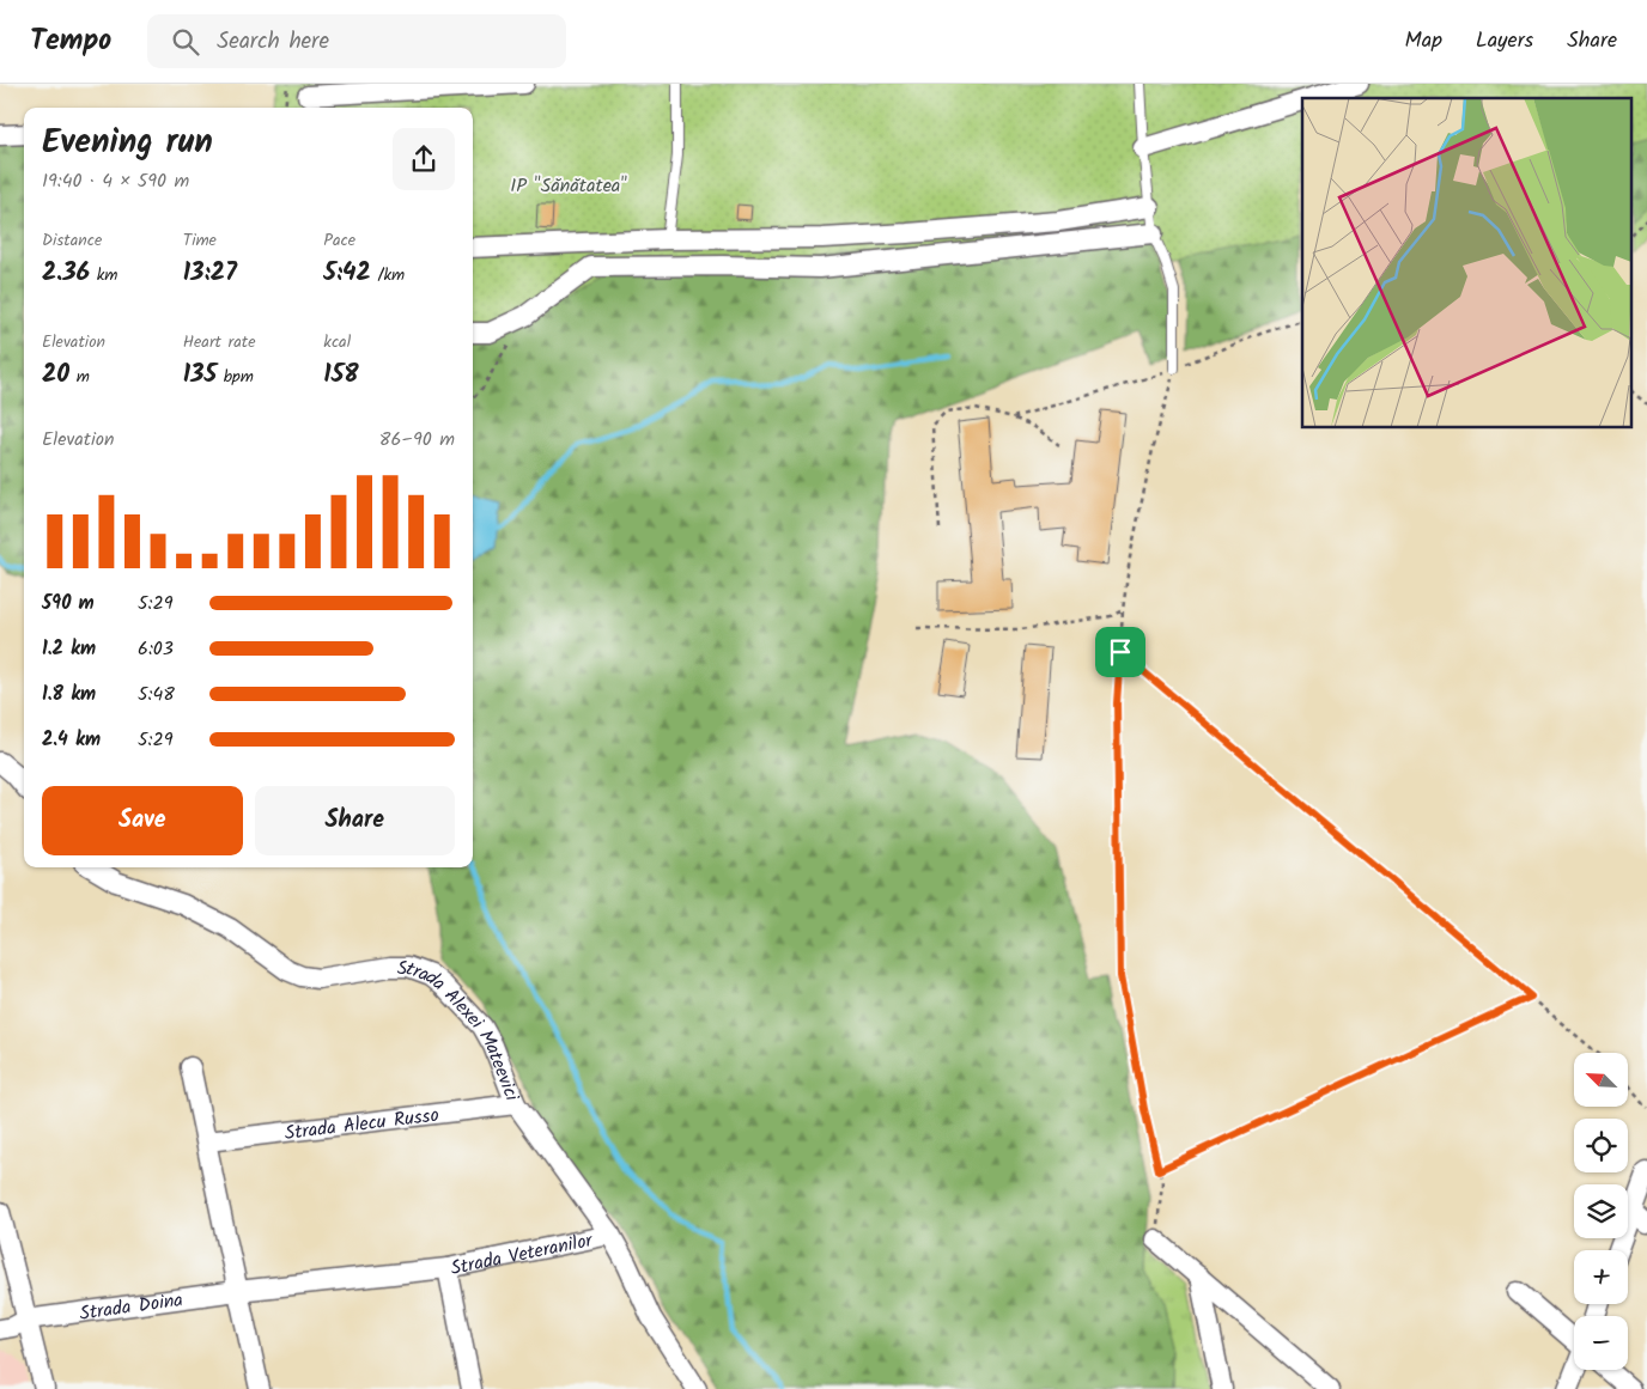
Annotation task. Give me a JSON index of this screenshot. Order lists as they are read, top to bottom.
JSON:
{
  "streets": {
    "street": [
      "Strada Alexei Mateevici",
      "Strada Alecu Russo",
      "Strada Veteranilor",
      "Strada Doina"
    ]
  },
  "crossings": [
    ["Strada Alexei Mateevici", "Strada Alecu Russo"],
    ["Strada Alexei Mateevici", "Strada Veteranilor"]
  ],
  "parks": ["IP \"Sănătatea\""],
  "north": "top left",
  "page": {
    "header": "Tempo",
    "search": "Search here",
    "nav": ["Map", "Layers", "Share"],
    "heading": ["Evening run", "19:40 · 4 × 590 m"],
    "stats": [
      ["Distance", "2.36 km"],
      ["Time", "13:27"],
      ["Pace", "5:42 /km"],
      ["Elevation", "20 m"],
      ["Heart rate", "135 bpm"],
      ["kcal", "158"]
    ],
    "chart": ["Elevation", "86–90 m"],
    "list": [
      {
        "name": "590 m",
        "note": "5:29"
      },
      {
        "name": "1.2 km",
        "note": "6:03"
      },
      {
        "name": "1.8 km",
        "note": "5:48"
      },
      {
        "name": "2.4 km",
        "note": "5:29"
      }
    ],
    "buttons": ["Save", "Share"],
    "map_buttons": ["+", "−"]
  }
}
